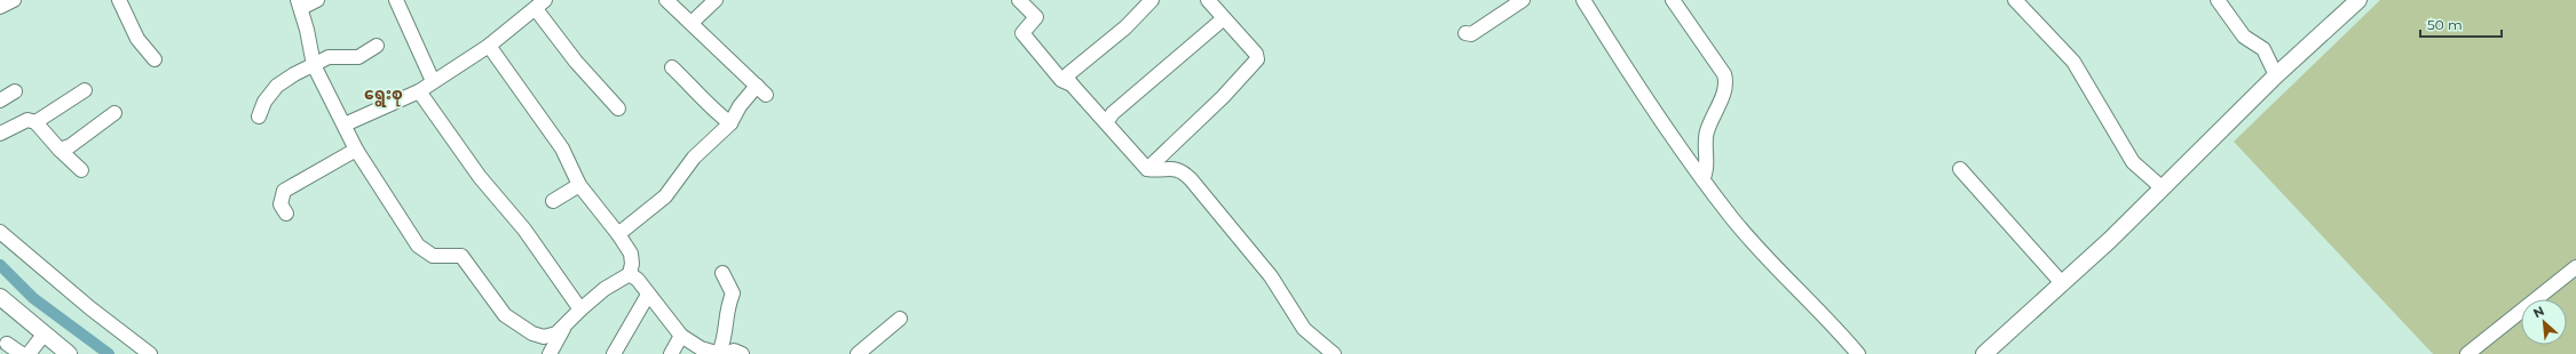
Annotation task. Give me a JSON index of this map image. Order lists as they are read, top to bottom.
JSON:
{
  "districts": ["ရွေးစု"],
  "scale_bar": "50 m",
  "north": "top left"
}
